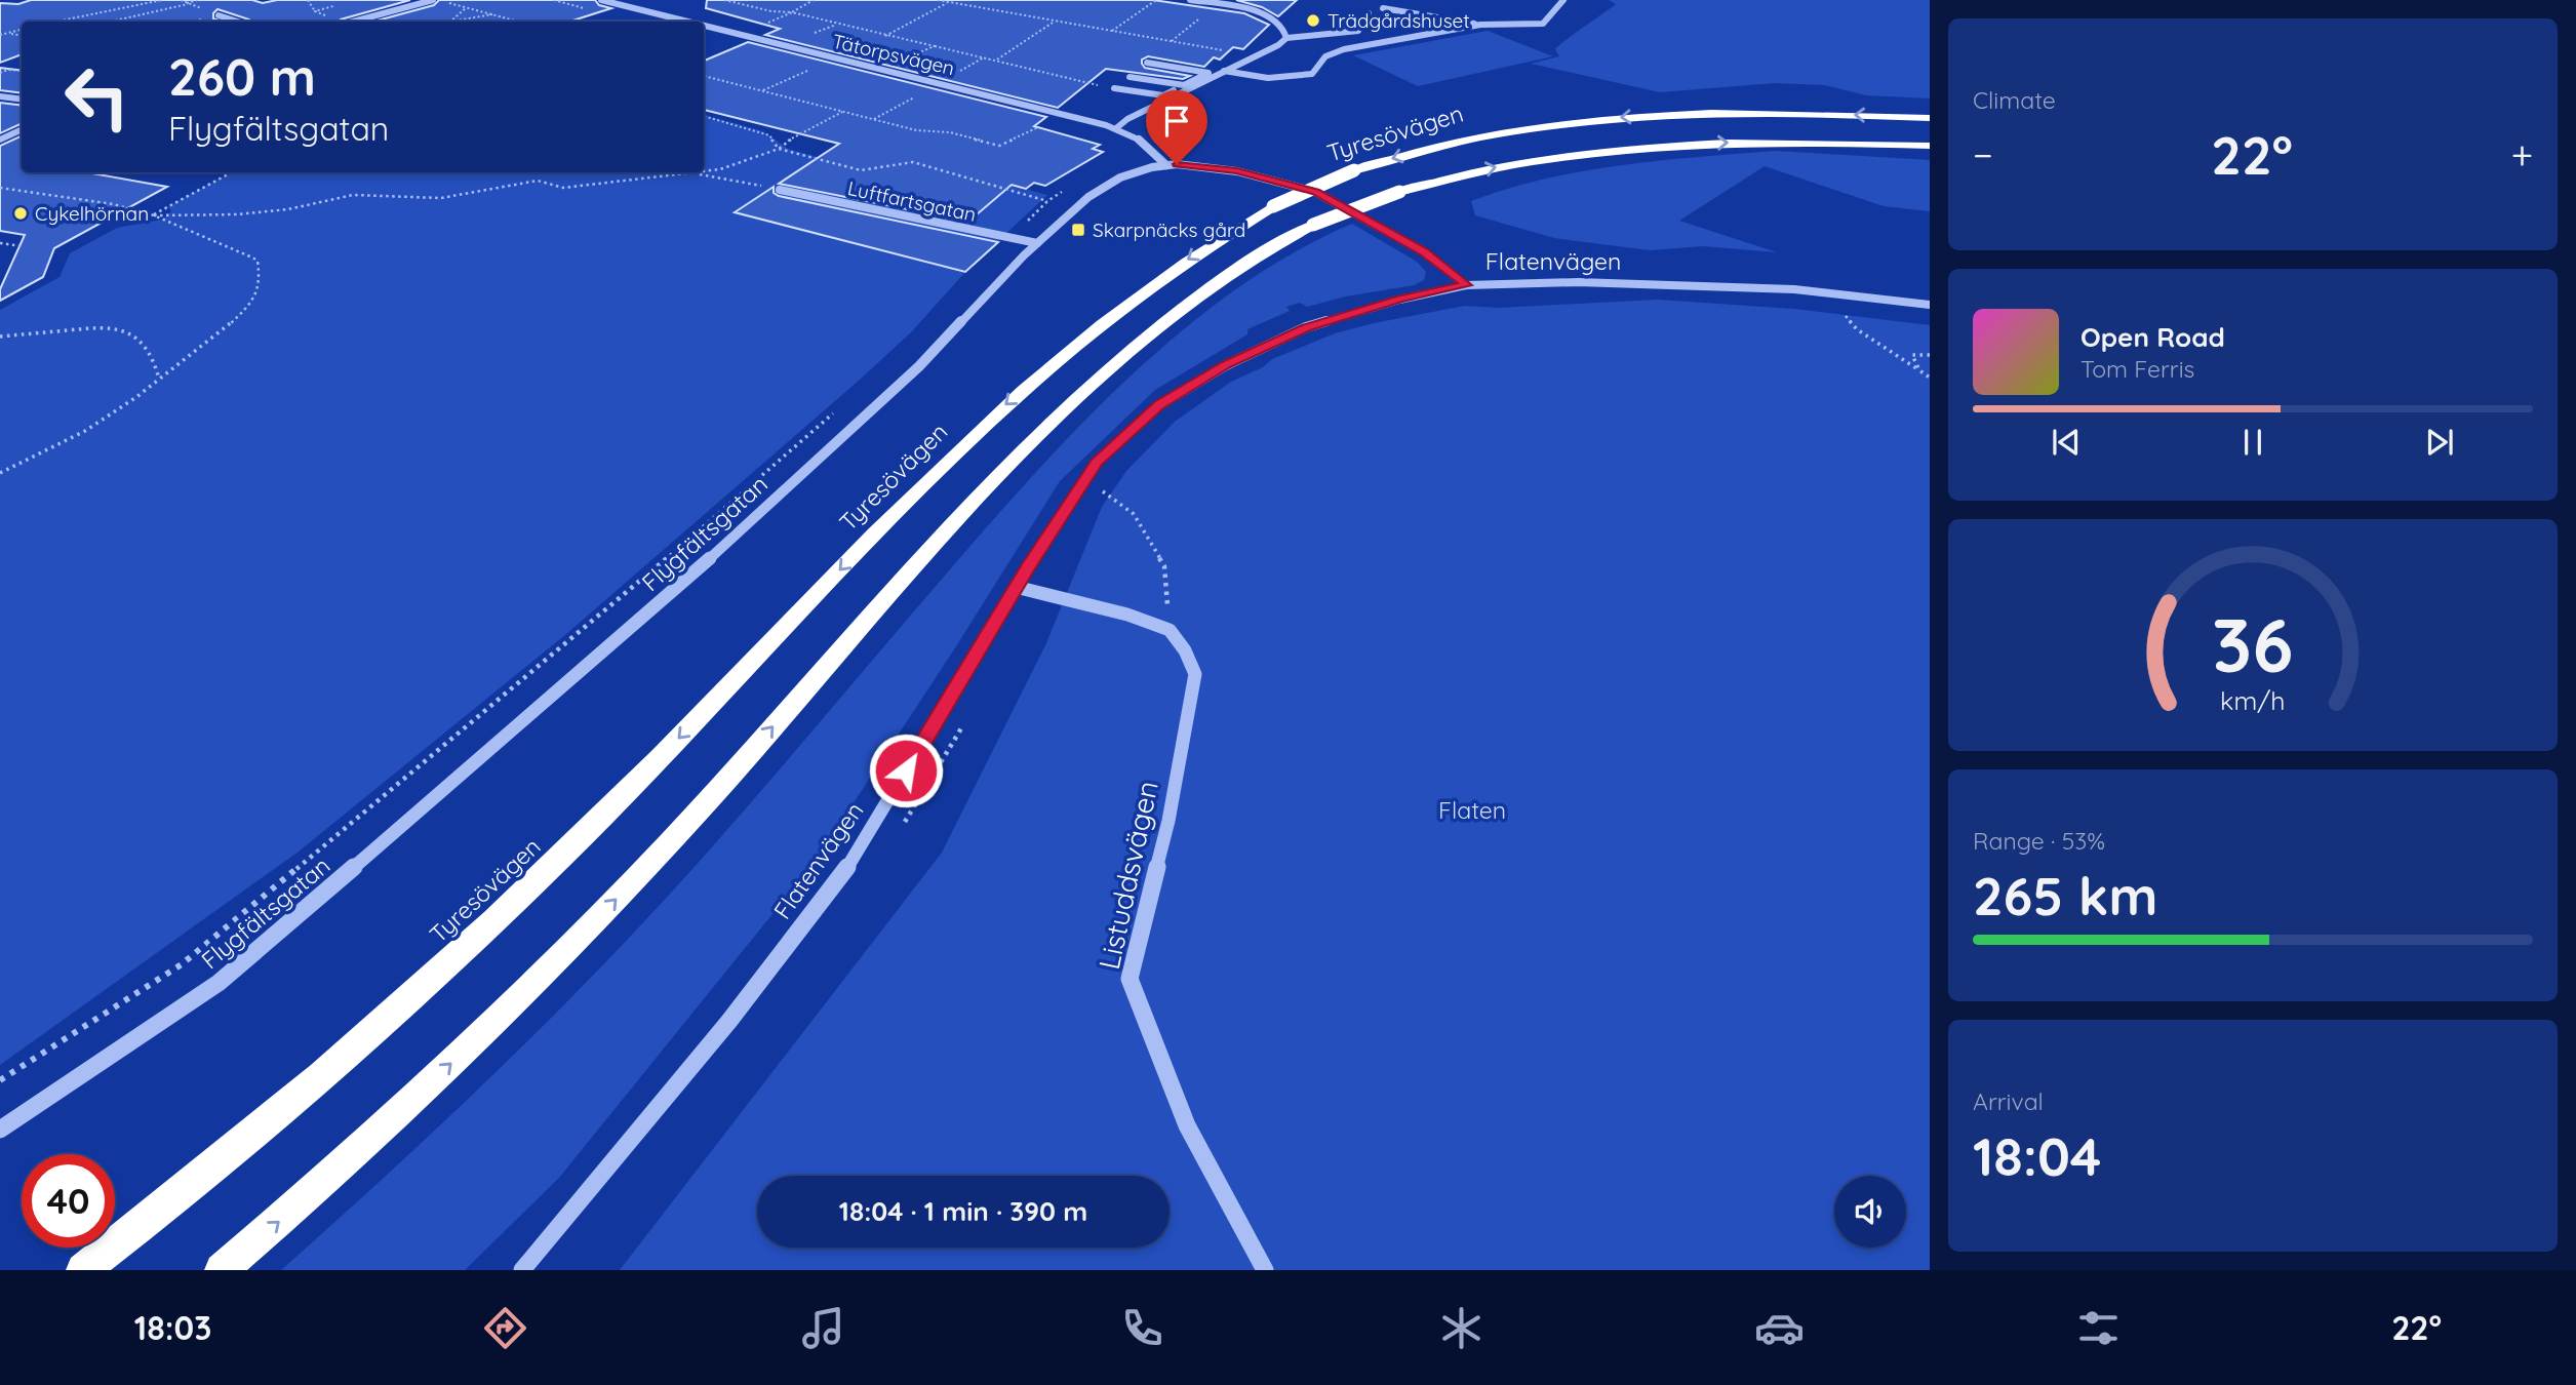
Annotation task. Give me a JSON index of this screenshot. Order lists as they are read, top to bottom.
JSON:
{
  "streets": {
    "highway": ["Tyresövägen"],
    "street": [
      "Tätorpsvägen",
      "Luftfartsgatan",
      "Flatenvägen",
      "Flygfältsgatan",
      "Listuddsvägen"
    ]
  },
  "crossings": [
    ["Tätorpsvägen", "Flygfältsgatan"],
    ["Luftfartsgatan", "Flygfältsgatan"],
    ["Flatenvägen", "Flygfältsgatan"]
  ],
  "parks": ["Flaten"],
  "places": {
    "other": ["Trädgårdshuset", "Cykelhörnan"],
    "transit": ["Skarpnäcks gård"]
  },
  "page": {
    "tile": [
      "Climate",
      ["Range · 53%", "265 km"],
      ["Arrival", "18:04"]
    ],
    "turn": ["260 m", "Flygfältsgatan"],
    "heat": ["−", "22°", "+"],
    "song": ["Open Road", "Tom Ferris"],
    "limit": "40",
    "trip": "18:04 · 1 min · 390 m",
    "tabs": ["18:03", "22°"],
    "gauge": ["36", "km/h"]
  }
}
